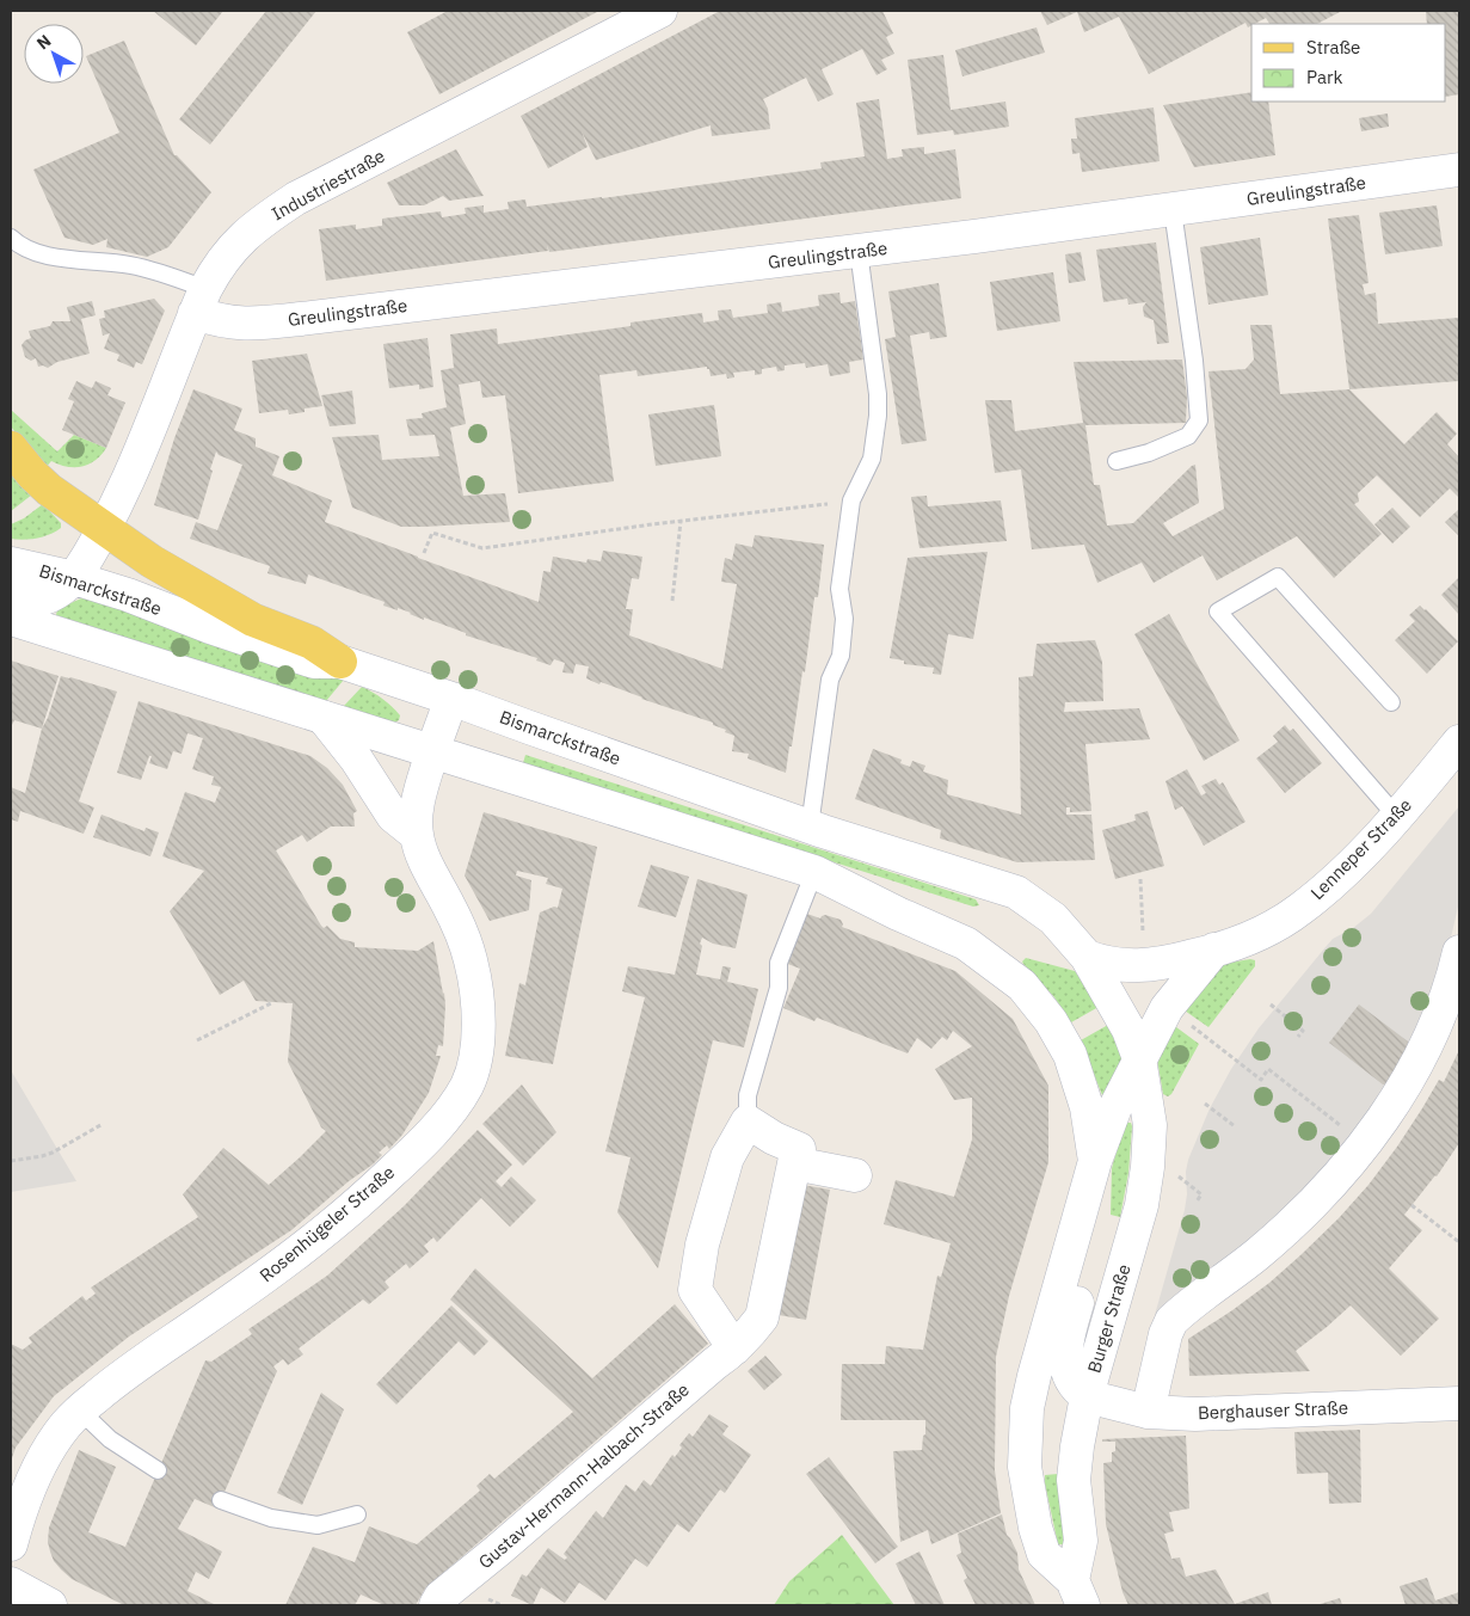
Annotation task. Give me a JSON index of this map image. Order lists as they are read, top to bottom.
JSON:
{
  "streets": {
    "street": [
      "Industriestraße",
      "Greulingstraße",
      "Bismarckstraße",
      "Lenneper Straße",
      "Rosenhügeler Straße",
      "Burger Straße",
      "Berghauser Straße",
      "Gustav-Hermann-Halbach-Straße"
    ]
  },
  "crossings": [
    ["Industriestraße", "Greulingstraße"],
    ["Industriestraße", "Bismarckstraße"],
    ["Bismarckstraße", "Lenneper Straße"],
    ["Bismarckstraße", "Rosenhügeler Straße"],
    ["Bismarckstraße", "Burger Straße"],
    ["Lenneper Straße", "Burger Straße"],
    ["Burger Straße", "Berghauser Straße"]
  ],
  "legend": ["Straße", "Park"],
  "north": "top left"
}
